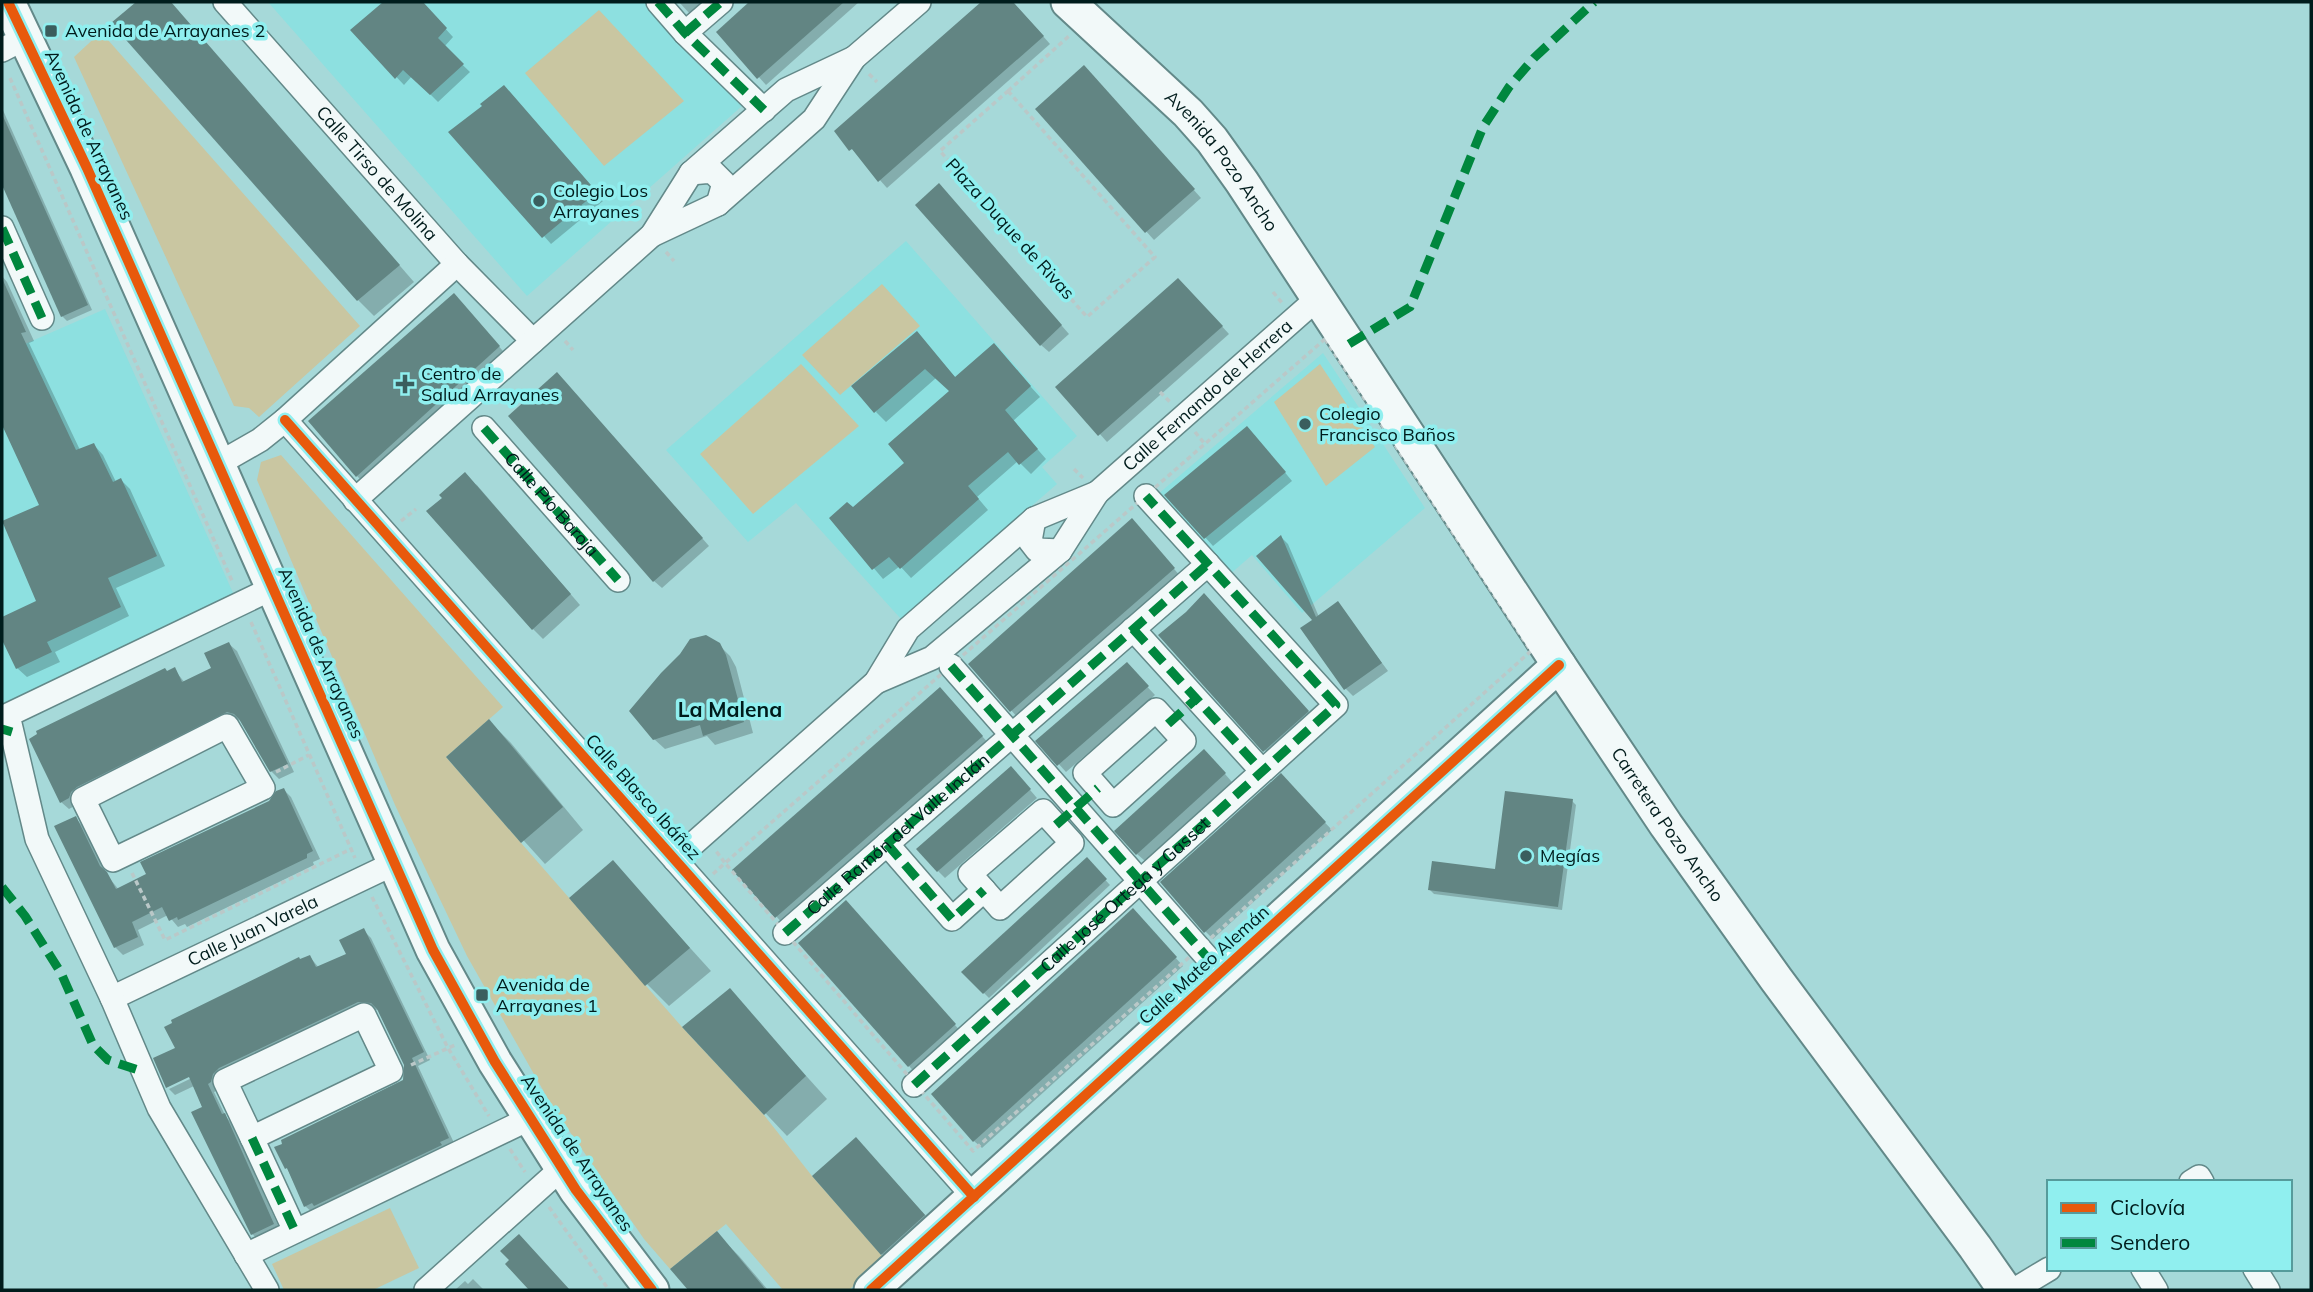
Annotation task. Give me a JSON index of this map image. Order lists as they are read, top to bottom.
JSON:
{
  "streets": {
    "street": [
      "Avenida de Arrayanes",
      "Avenida Pozo Ancho",
      "Calle Tirso de Molina",
      "Calle Fernando de Herrera",
      "Calle Pío Baroja",
      "Calle Blasco Ibáñez",
      "Carretera Pozo Ancho",
      "Calle Ramón del Valle Inclán",
      "Calle José Ortega y Gasset",
      "Calle Juan Varela",
      "Calle Mateo Alemán"
    ],
    "path": ["Plaza Duque de Rivas"]
  },
  "crossings": [
    ["Avenida de Arrayanes", "Calle Juan Varela"],
    ["Avenida Pozo Ancho", "Calle Fernando de Herrera"],
    ["Avenida Pozo Ancho", "Carretera Pozo Ancho"],
    ["Calle Fernando de Herrera", "Calle Blasco Ibáñez"],
    ["Calle Blasco Ibáñez", "Calle Mateo Alemán"],
    ["Carretera Pozo Ancho", "Calle Mateo Alemán"],
    ["Calle Ramón del Valle Inclán", "Calle José Ortega y Gasset"]
  ],
  "districts": ["La Malena"],
  "places": {
    "transit": ["Avenida de Arrayanes 2", "Avenida de Arrayanes 1"],
    "other": ["Colegio Los Arrayanes", "Colegio Francisco Baños", "Megías"],
    "health": ["Centro de Salud Arrayanes"]
  },
  "legend": ["Ciclovía", "Sendero"]
}
